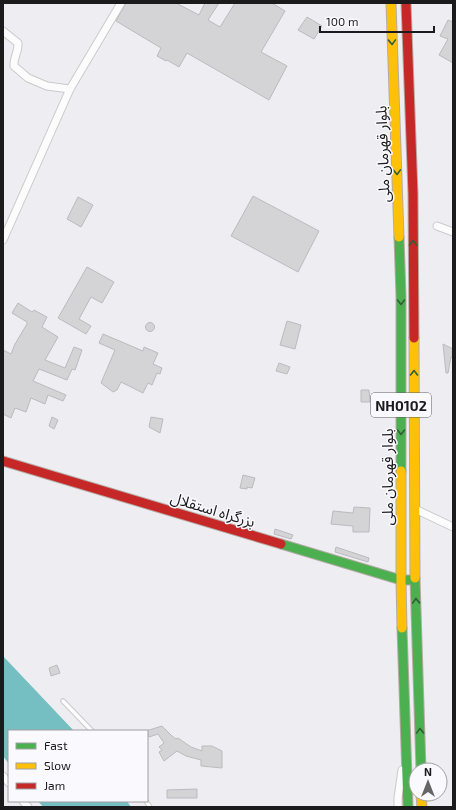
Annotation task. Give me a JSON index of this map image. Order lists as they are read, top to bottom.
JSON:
{
  "streets": {
    "highway": ["بلوار قهرمان ملی", "NH0102", "بزرگراه استقلال"]
  },
  "crossings": [
    ["بلوار قهرمان ملی", "بزرگراه استقلال"]
  ],
  "legend": ["Fast", "Slow", "Jam"],
  "scale_bar": "100 m",
  "north": "top"
}
